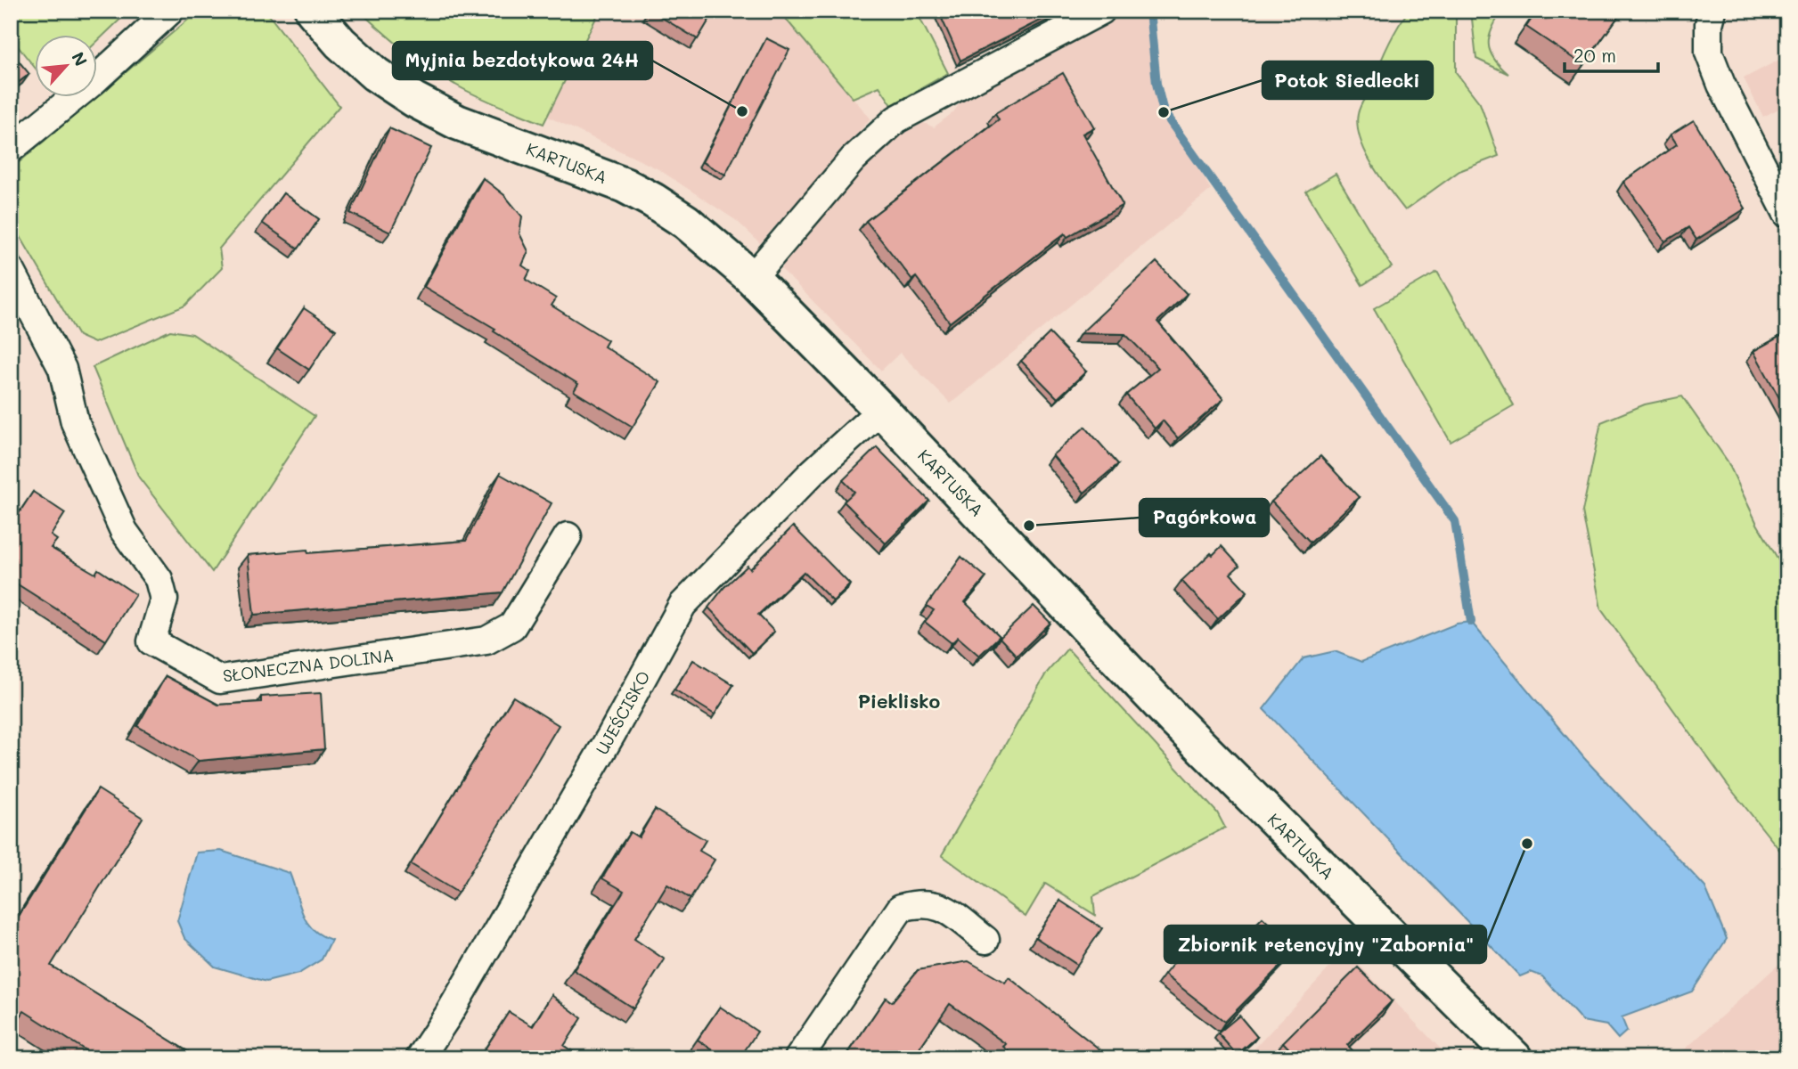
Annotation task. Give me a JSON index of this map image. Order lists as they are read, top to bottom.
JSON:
{
  "streets": {
    "street": ["KARTUSKA", "SŁONECZNA DOLINA", "UJEŚCISKO"]
  },
  "crossings": [
    ["KARTUSKA", "UJEŚCISKO"]
  ],
  "districts": ["Pieklisko"],
  "places": [
    "Myjnia bezdotykowa 24H",
    "Potok Siedlecki",
    "Pagórkowa",
    "Zbiornik retencyjny \"Zabornia\""
  ],
  "scale_bar": "20 m",
  "north": "top right"
}
